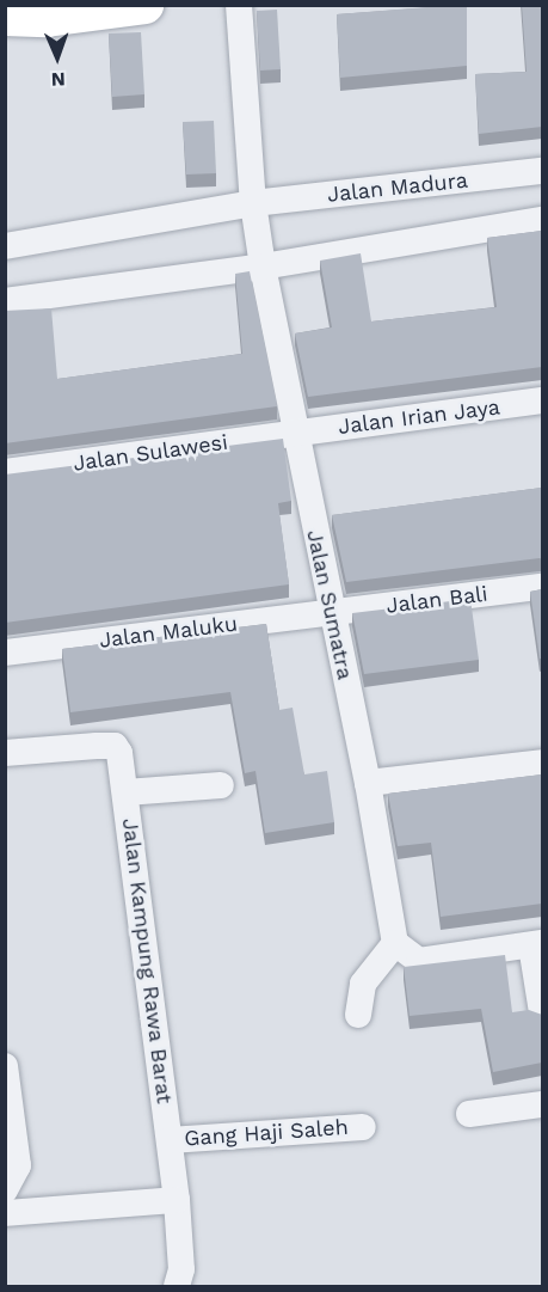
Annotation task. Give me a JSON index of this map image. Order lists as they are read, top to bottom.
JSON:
{
  "streets": {
    "street": [
      "Jalan Madura",
      "Jalan Irian Jaya",
      "Jalan Sulawesi",
      "Jalan Bali",
      "Jalan Sumatra",
      "Jalan Maluku",
      "Jalan Kampung Rawa Barat",
      "Gang Haji Saleh"
    ]
  },
  "crossings": [
    ["Jalan Madura", "Jalan Sumatra"],
    ["Jalan Irian Jaya", "Jalan Sulawesi"],
    ["Jalan Irian Jaya", "Jalan Sumatra"],
    ["Jalan Sulawesi", "Jalan Sumatra"],
    ["Jalan Bali", "Jalan Sumatra"],
    ["Jalan Bali", "Jalan Maluku"],
    ["Jalan Sumatra", "Jalan Maluku"],
    ["Jalan Kampung Rawa Barat", "Gang Haji Saleh"]
  ],
  "north": "bottom"
}
